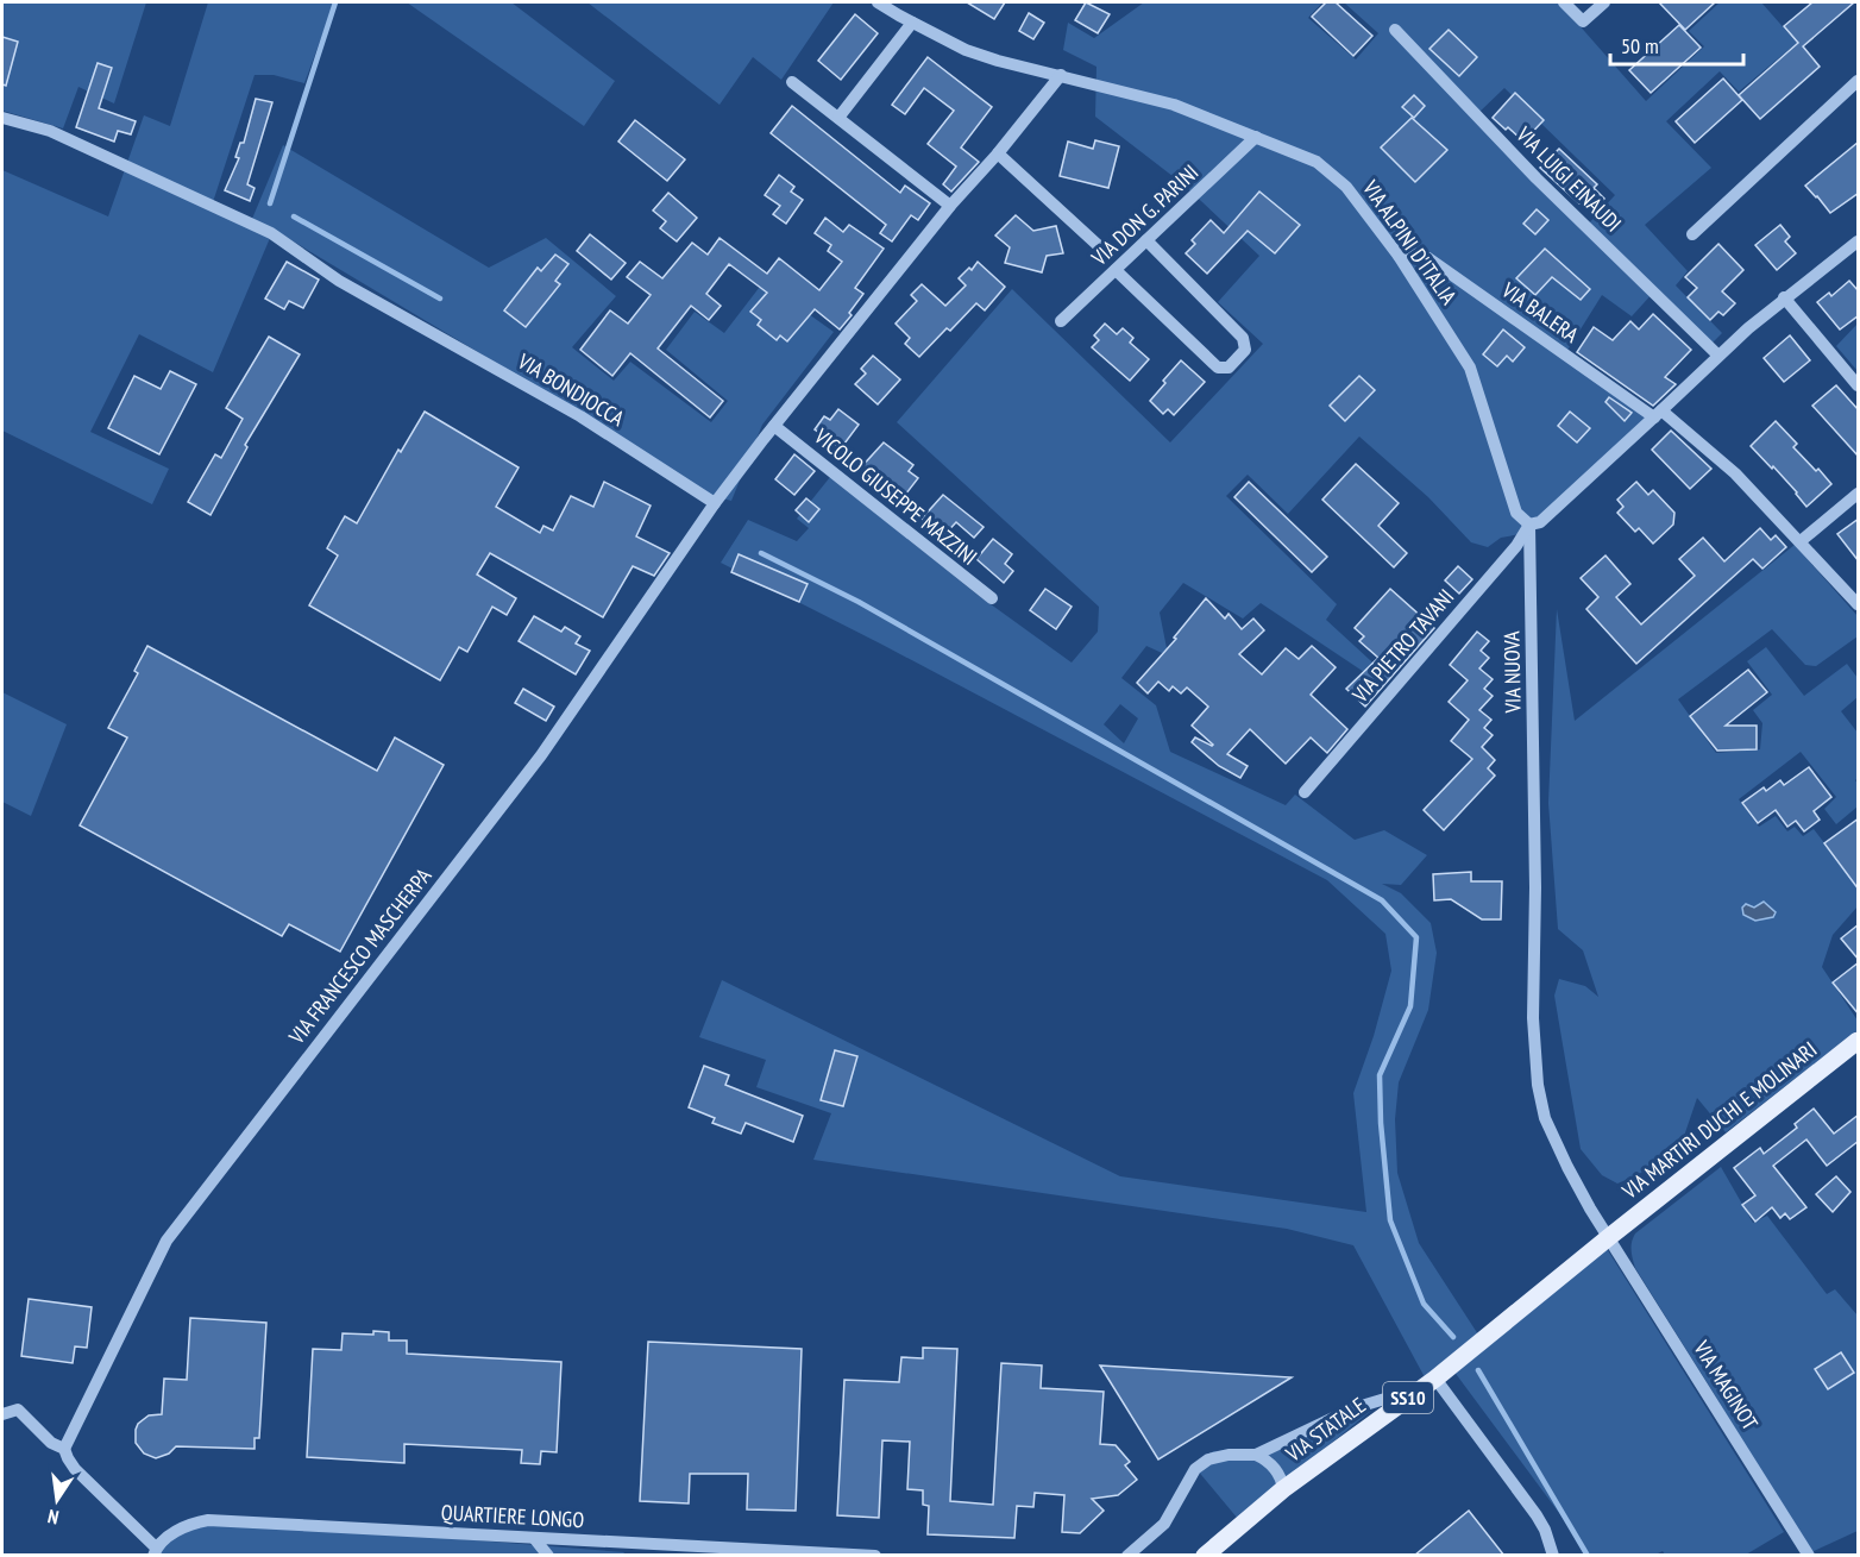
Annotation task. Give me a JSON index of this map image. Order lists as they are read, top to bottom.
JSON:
{
  "streets": {
    "main road": ["VIA MARTIRI DUCHI E MOLINARI", "SS10", "VIA STATALE"],
    "street": [
      "VIA LUIGI EINAUDI",
      "VIA DON G. PARINI",
      "VIA ALPINI D'ITALIA",
      "VIA BALERA",
      "VIA BONDIOCCA",
      "VICOLO GIUSEPPE MAZZINI",
      "VIA PIETRO TAVANI",
      "VIA NUOVA",
      "VIA FRANCESCO MASCHERPA",
      "VIA MAGINOT",
      "QUARTIERE LONGO"
    ]
  },
  "crossings": [
    ["VIA DON G. PARINI", "VIA ALPINI D'ITALIA"],
    ["VIA ALPINI D'ITALIA", "VIA BALERA"],
    ["VIA ALPINI D'ITALIA", "VIA PIETRO TAVANI"],
    ["VIA ALPINI D'ITALIA", "VIA NUOVA"],
    ["VIA BONDIOCCA", "VIA FRANCESCO MASCHERPA"],
    ["VIA PIETRO TAVANI", "VIA NUOVA"],
    ["VIA NUOVA", "VIA MARTIRI DUCHI E MOLINARI"],
    ["VIA NUOVA", "VIA MAGINOT"],
    ["VIA NUOVA", "VIA STATALE"],
    ["VIA FRANCESCO MASCHERPA", "QUARTIERE LONGO"],
    ["VIA MARTIRI DUCHI E MOLINARI", "VIA MAGINOT"],
    ["VIA MARTIRI DUCHI E MOLINARI", "VIA STATALE"],
    ["VIA MAGINOT", "VIA STATALE"]
  ],
  "scale_bar": "50 m",
  "north": "bottom"
}
